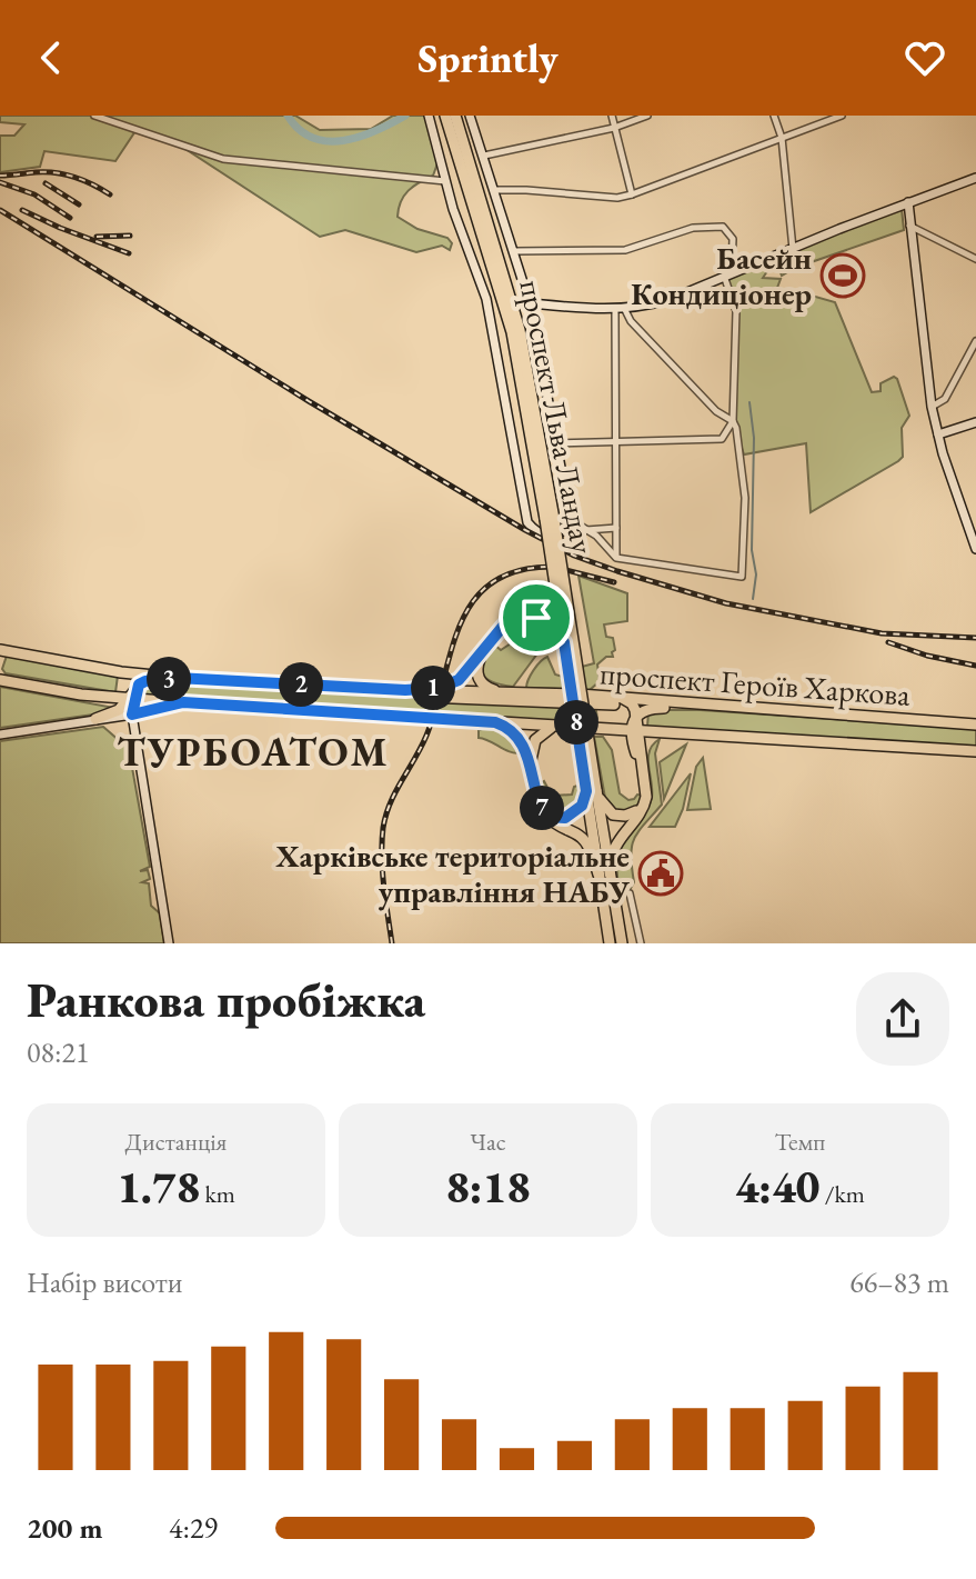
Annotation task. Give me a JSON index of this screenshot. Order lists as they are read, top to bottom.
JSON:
{
  "streets": {
    "main road": ["проспект Льва Ландау", "проспект Героїв Харкова"]
  },
  "districts": ["ТУРБОАТОМ"],
  "places": {
    "sports": ["Басейн Кондиціонер"],
    "public building": ["Харківське територіальне управління НАБУ"]
  },
  "page": {
    "header": "Sprintly",
    "pins": [
      "3",
      "2",
      "1",
      "8",
      "7"
    ],
    "heading": ["Ранкова пробіжка", "08:21"],
    "stats": [
      ["Дистанція", "1.78 km"],
      ["Час", "8:18"],
      ["Темп", "4:40 /km"]
    ],
    "chart": ["Набір висоти", "66–83 m"],
    "list": [
      {
        "name": "200 m",
        "note": "4:29"
      }
    ]
  }
}
